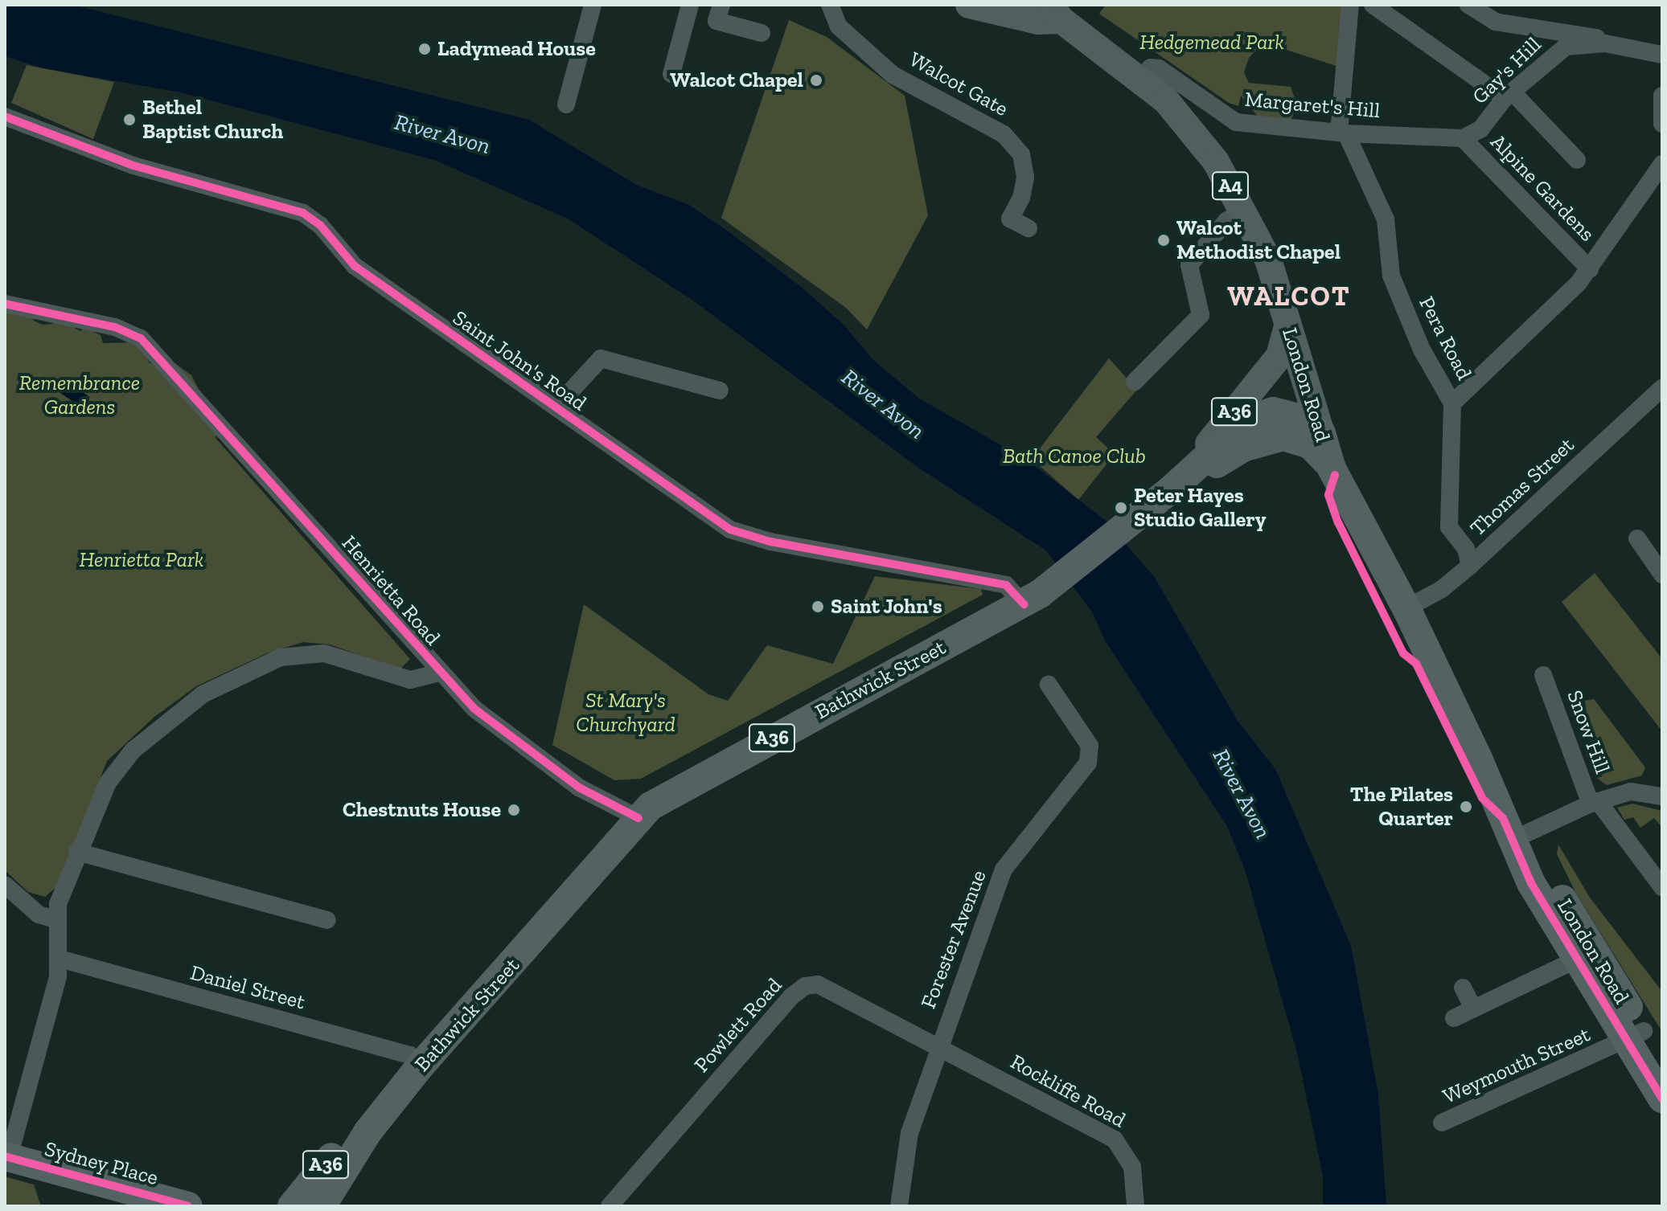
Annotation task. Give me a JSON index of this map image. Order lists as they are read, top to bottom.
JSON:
{
  "streets": {
    "highway": [
      "A4",
      "London Road",
      "A36",
      "Bathwick Street",
      "Sydney Place"
    ],
    "street": [
      "Gay's Hill",
      "Walcot Gate",
      "Margaret's Hill",
      "Alpine Gardens",
      "Pera Road",
      "Saint John's Road",
      "Thomas Street",
      "Henrietta Road",
      "Snow Hill",
      "Forester Avenue",
      "Daniel Street",
      "Powlett Road",
      "Weymouth Street",
      "Rockliffe Road"
    ]
  },
  "crossings": [
    ["Gay's Hill", "Margaret's Hill"],
    ["Gay's Hill", "Alpine Gardens"],
    ["Margaret's Hill", "Alpine Gardens"],
    ["Margaret's Hill", "Pera Road"],
    ["Margaret's Hill", "London Road"],
    ["Pera Road", "Thomas Street"],
    ["Saint John's Road", "Bathwick Street"],
    ["London Road", "A36"],
    ["London Road", "Thomas Street"],
    ["London Road", "Snow Hill"],
    ["London Road", "Weymouth Street"],
    ["A36", "Bathwick Street"],
    ["Henrietta Road", "Bathwick Street"],
    ["Bathwick Street", "Daniel Street"],
    ["Forester Avenue", "Powlett Road"],
    ["Forester Avenue", "Rockliffe Road"],
    ["Powlett Road", "Rockliffe Road"]
  ],
  "districts": ["WALCOT"],
  "water": ["River Avon"],
  "parks": [
    "Hedgemead Park",
    "Remembrance Gardens",
    "Bath Canoe Club",
    "Henrietta Park",
    "St Mary's Churchyard"
  ],
  "places": [
    "Ladymead House",
    "Walcot Chapel",
    "Bethel Baptist Church",
    "Walcot Methodist Chapel",
    "Peter Hayes Studio Gallery",
    "Saint John's",
    "The Pilates Quarter",
    "Chestnuts House"
  ]
}
